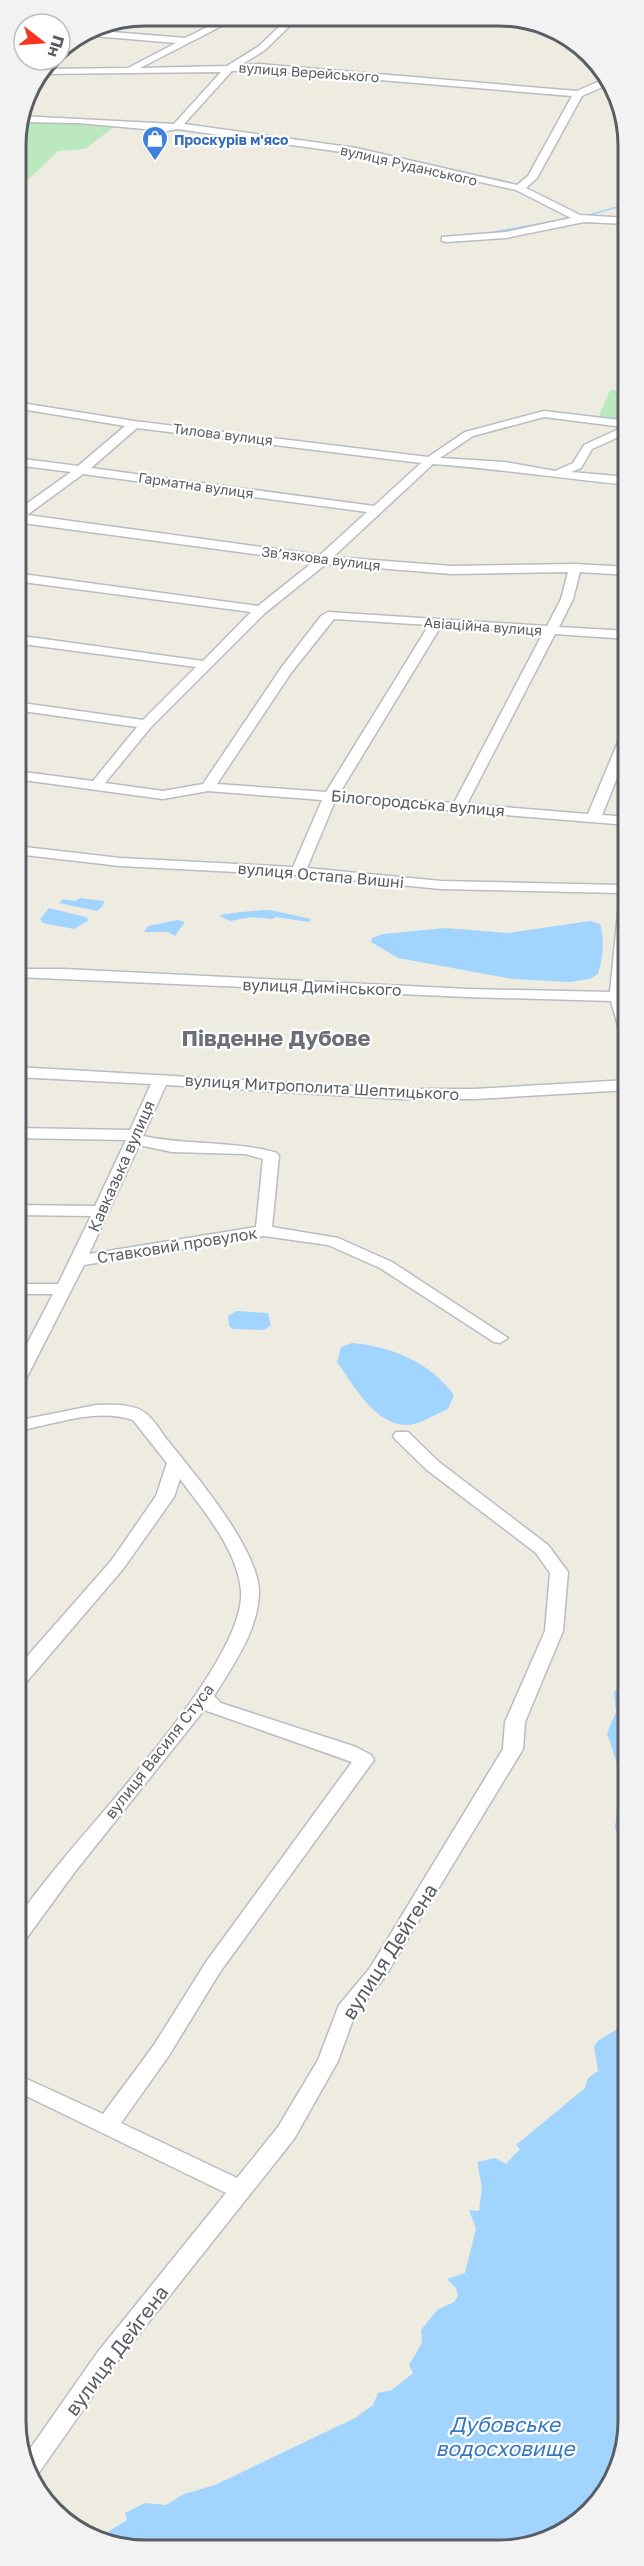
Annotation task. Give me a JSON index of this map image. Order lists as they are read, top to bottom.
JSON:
{
  "streets": {
    "street": [
      "вулиця Верейського",
      "вулиця Руданського",
      "Тилова вулиця",
      "Гарматна вулиця",
      "Звʼязкова вулиця",
      "Авіаційна вулиця",
      "Білогородська вулиця",
      "вулиця Остапа Вишні",
      "вулиця Димінського",
      "вулиця Митрополита Шептицького",
      "Кавказька вулиця",
      "Ставковий провулок",
      "вулиця Василя Стуса",
      "вулиця Дейгена"
    ]
  },
  "crossings": [
    ["Авіаційна вулиця", "Білогородська вулиця"],
    ["вулиця Митрополита Шептицького", "Кавказька вулиця"],
    ["Кавказька вулиця", "Ставковий провулок"]
  ],
  "districts": ["Південне Дубове"],
  "water": ["Дубовське водосховище"],
  "places": {
    "shop": ["Проскурів м'ясо"]
  },
  "north": "right"
}
